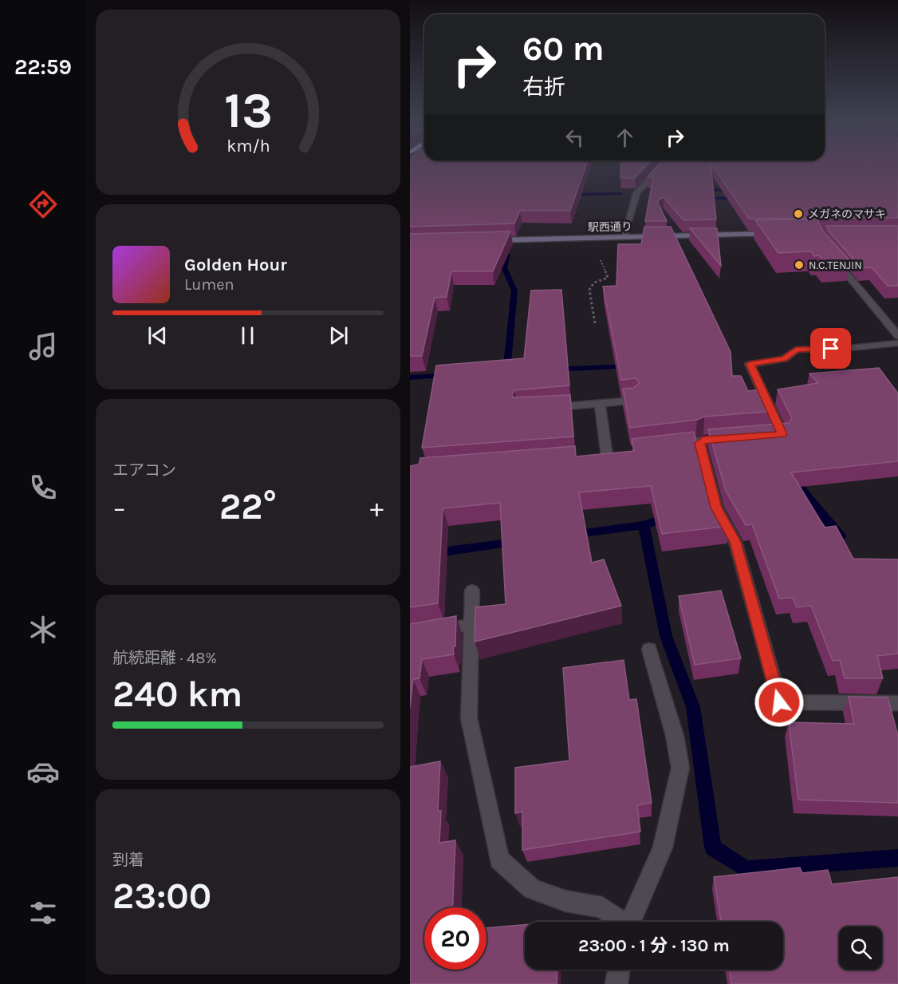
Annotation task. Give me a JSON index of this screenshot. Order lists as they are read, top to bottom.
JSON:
{
  "streets": {
    "main road": ["駅西通り"]
  },
  "places": ["メガネのマサキ", "N.C.TENJIN"],
  "page": {
    "tabs": "22:59",
    "turn": ["60 m", "右折"],
    "song": ["Golden Hour", "Lumen"],
    "tile": [
      "エアコン",
      ["航続距離 · 48%", "240 km"],
      ["到着", "23:00"]
    ],
    "heat": ["−", "22°", "+"],
    "limit": "20",
    "trip": "23:00 · 1 分 · 130 m",
    "gauge": ["13", "km/h"]
  }
}
